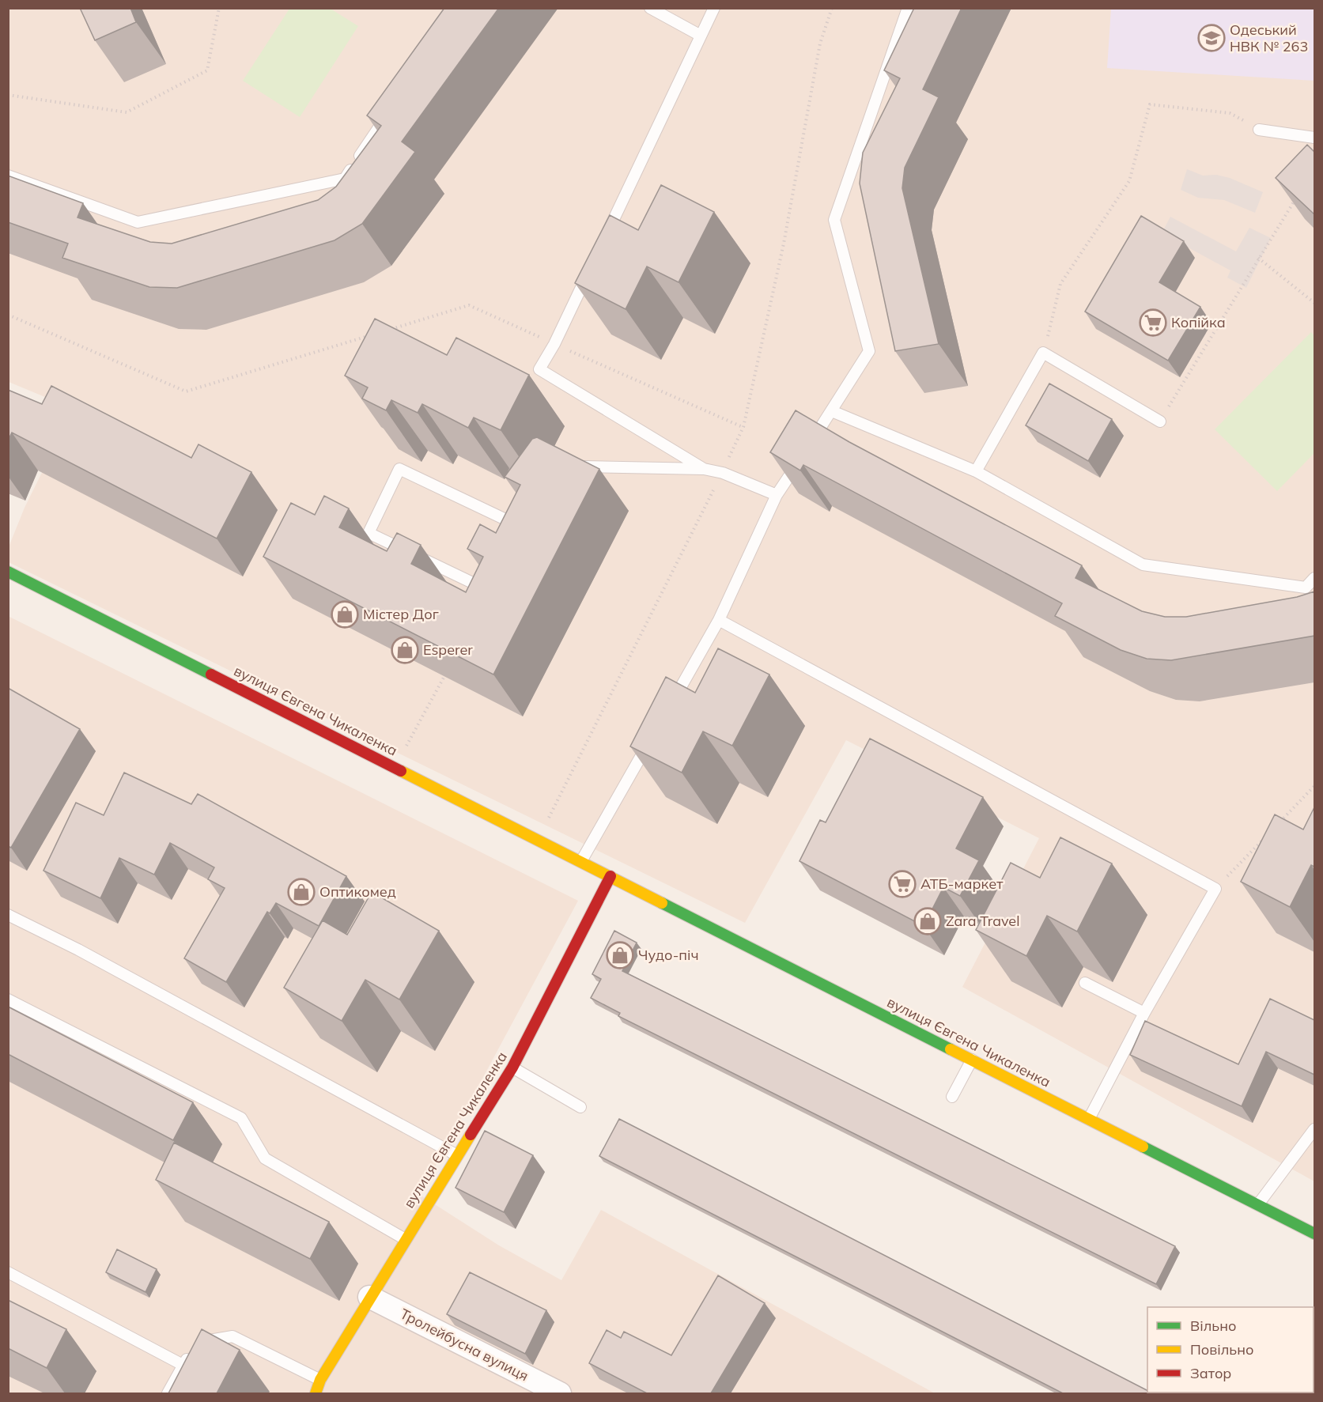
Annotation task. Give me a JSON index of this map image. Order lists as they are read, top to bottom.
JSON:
{
  "streets": {
    "main road": ["вулиця Євгена Чикаленка"],
    "street": ["Тролейбусна вулиця"]
  },
  "crossings": [
    ["вулиця Євгена Чикаленка", "Тролейбусна вулиця"]
  ],
  "places": {
    "school or university": ["Одеський НВК № 263"],
    "supermarket": ["Копійка", "АТБ-маркет"],
    "shop": [
      "Містер Дог",
      "Esperer",
      "Оптикомед",
      "Zara Travel",
      "Чудо-піч"
    ]
  },
  "legend": ["Вільно", "Повільно", "Затор"]
}
